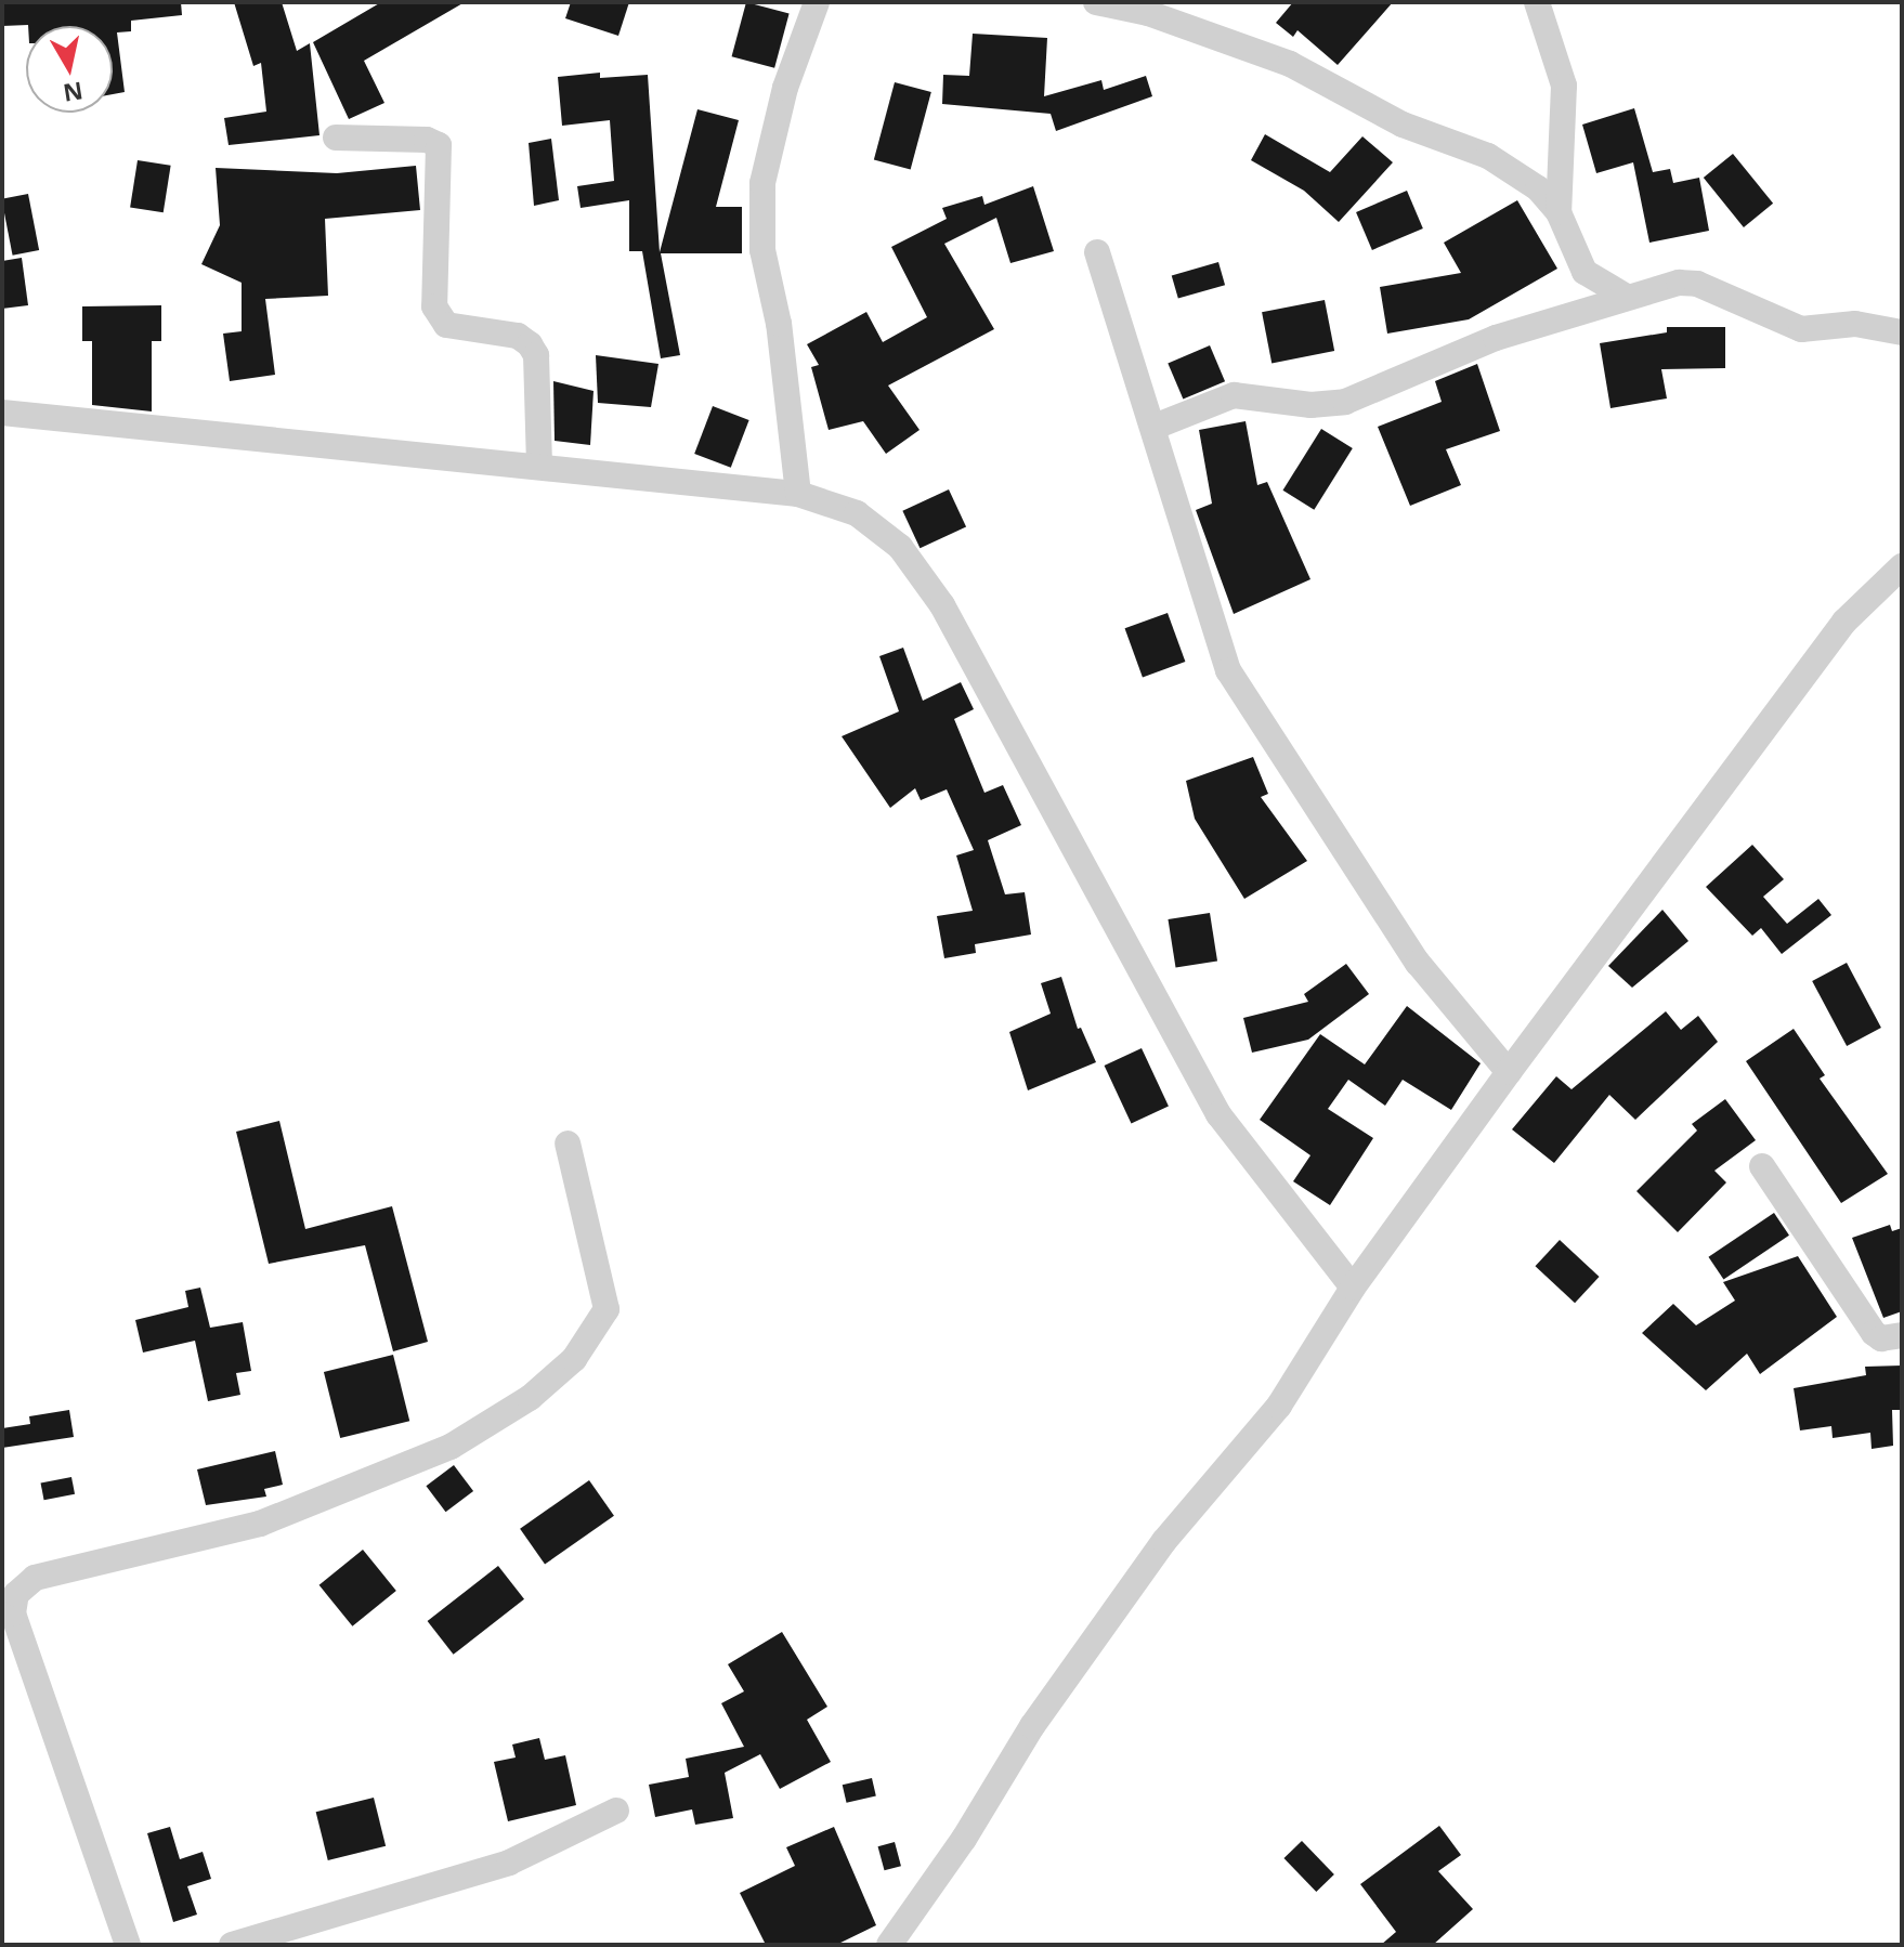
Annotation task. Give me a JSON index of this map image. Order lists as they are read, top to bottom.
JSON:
{
  "north": "bottom"
}
